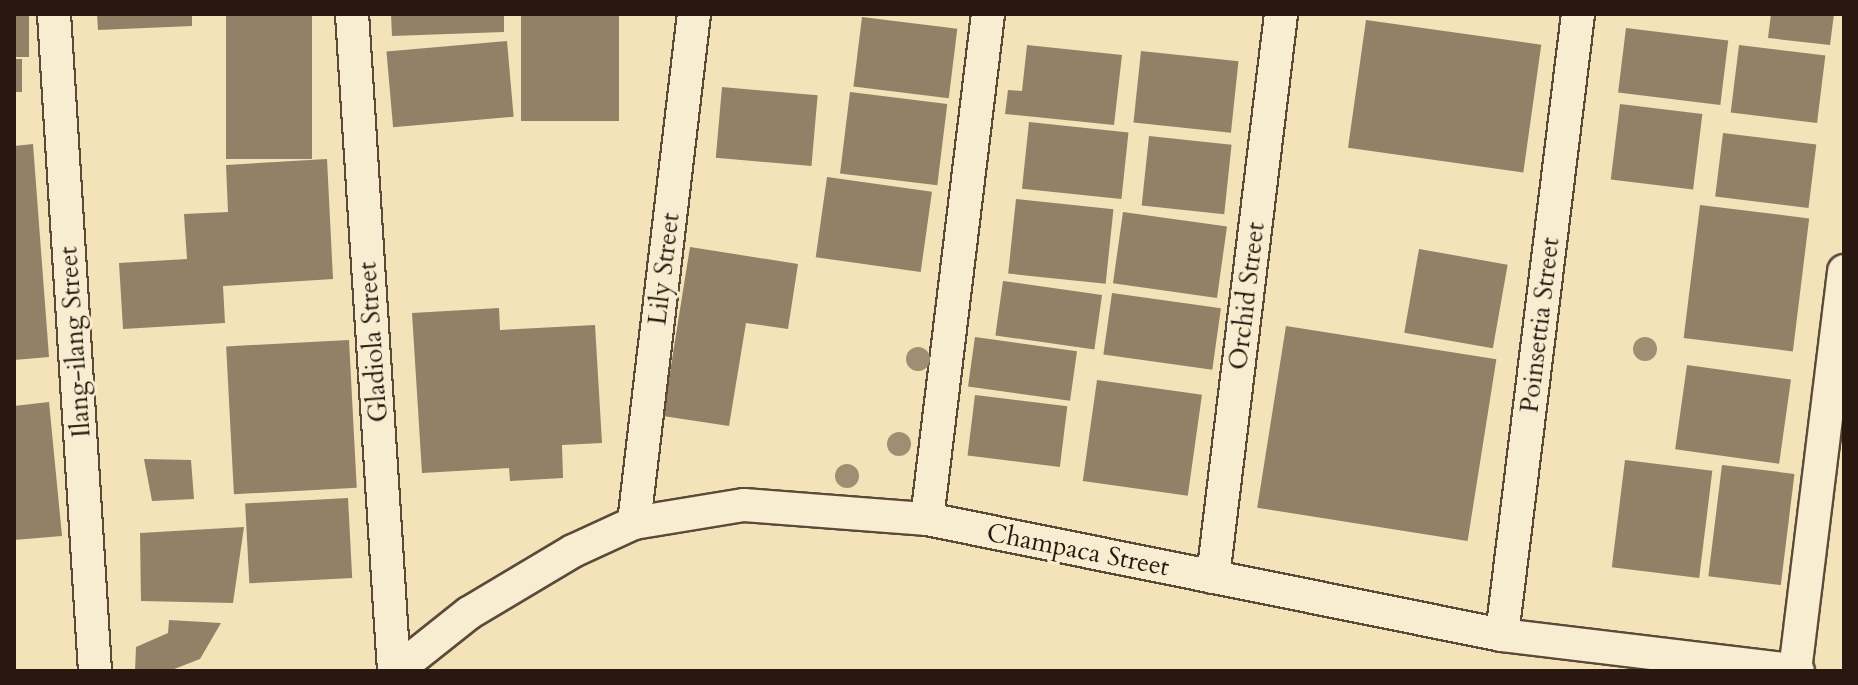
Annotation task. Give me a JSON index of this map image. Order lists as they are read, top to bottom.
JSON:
{
  "streets": {
    "street": [
      "Lily Street",
      "Orchid Street",
      "Poinsettia Street",
      "Ilang-ilang Street",
      "Gladiola Street",
      "Champaca Street"
    ]
  },
  "crossings": [
    ["Lily Street", "Champaca Street"],
    ["Orchid Street", "Champaca Street"],
    ["Poinsettia Street", "Champaca Street"],
    ["Gladiola Street", "Champaca Street"]
  ]
}
